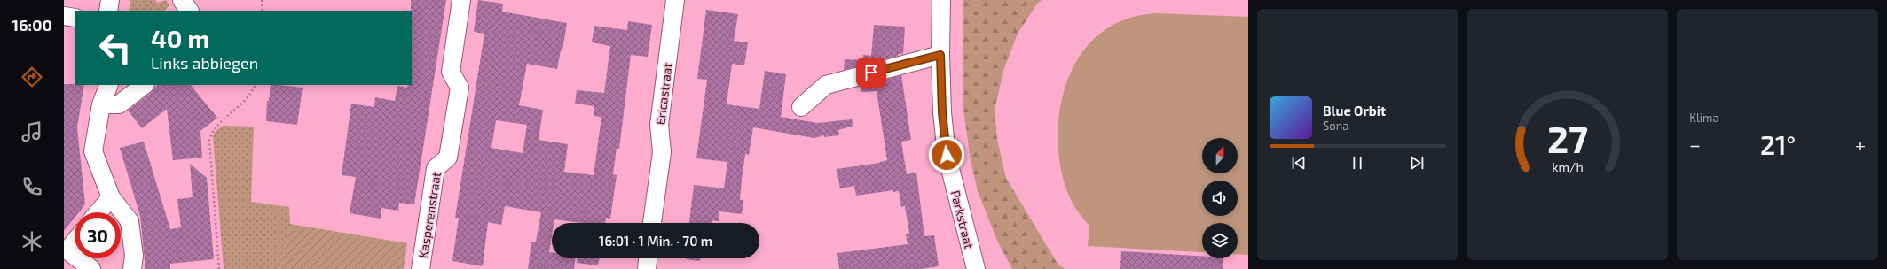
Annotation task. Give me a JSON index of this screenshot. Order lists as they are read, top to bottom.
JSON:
{
  "streets": {
    "street": ["Ericastraat", "Kasperenstraat", "Parkstraat"]
  },
  "north": "top",
  "page": {
    "tabs": "16:00",
    "tile": "Klima",
    "turn": ["40 m", "Links abbiegen"],
    "song": ["Blue Orbit", "Sona"],
    "heat": ["−", "21°", "+"],
    "limit": "30",
    "trip": "16:01 · 1 Min. · 70 m",
    "gauge": ["27", "km/h"]
  }
}
